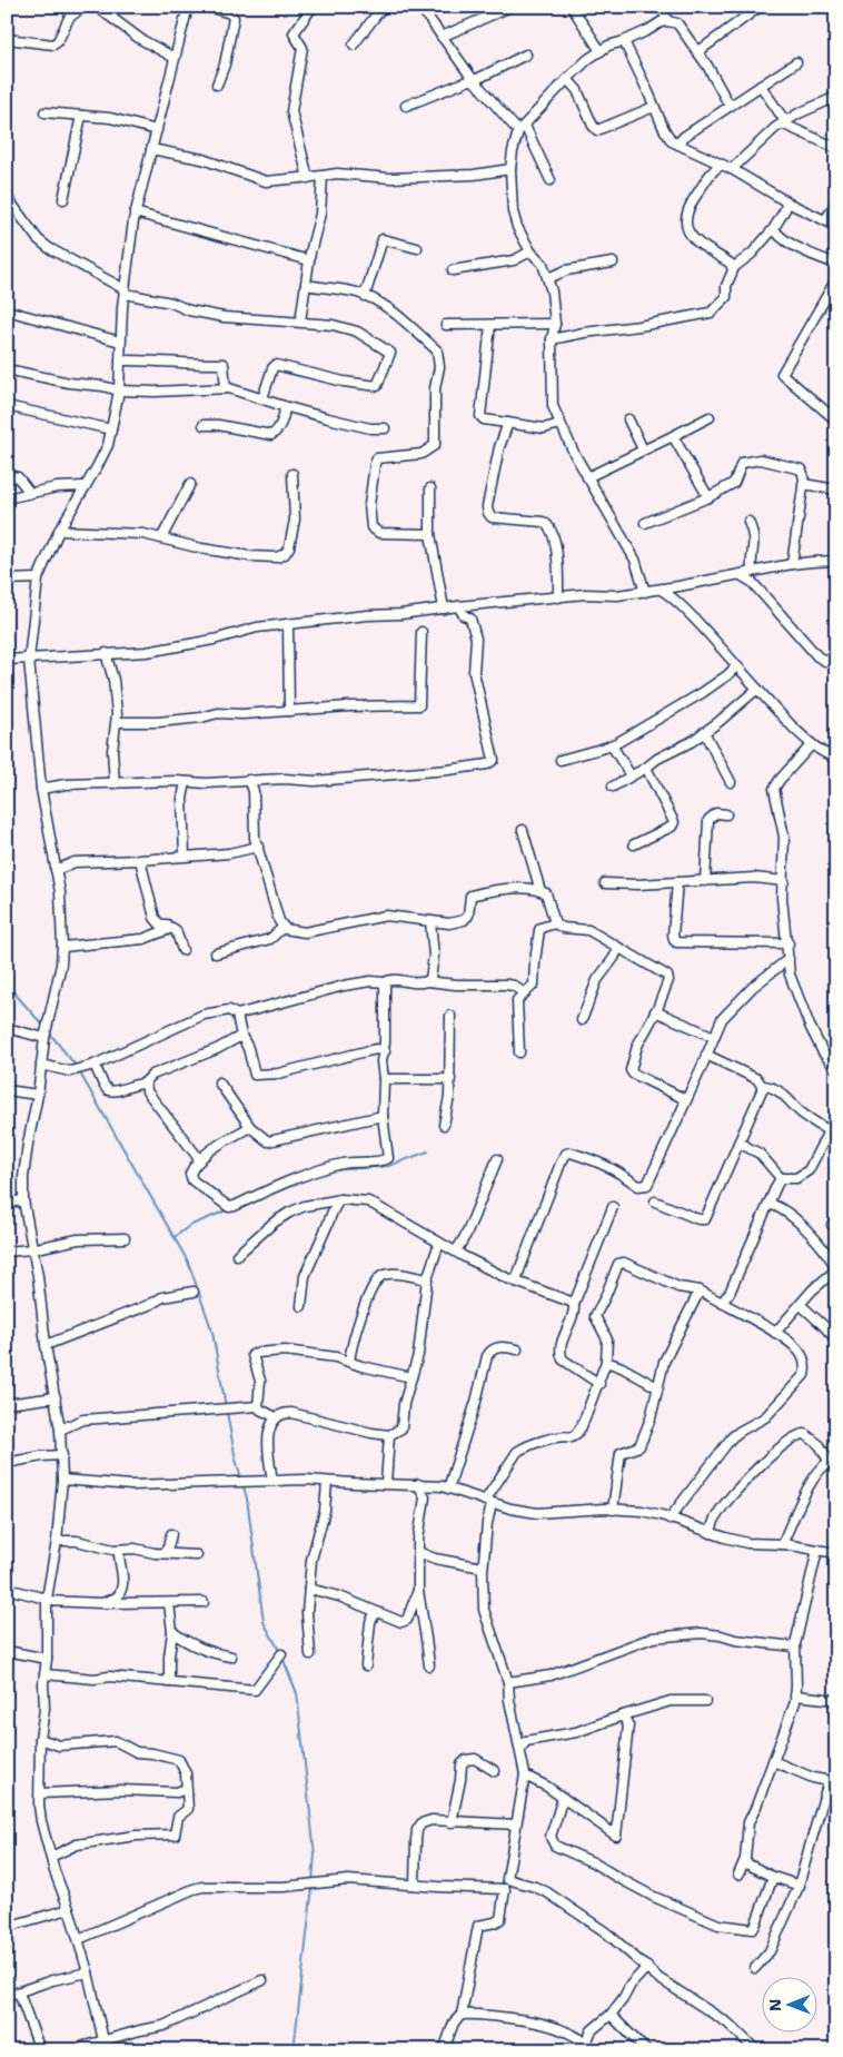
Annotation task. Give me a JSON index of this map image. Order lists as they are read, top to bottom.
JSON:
{
  "north": "left"
}
